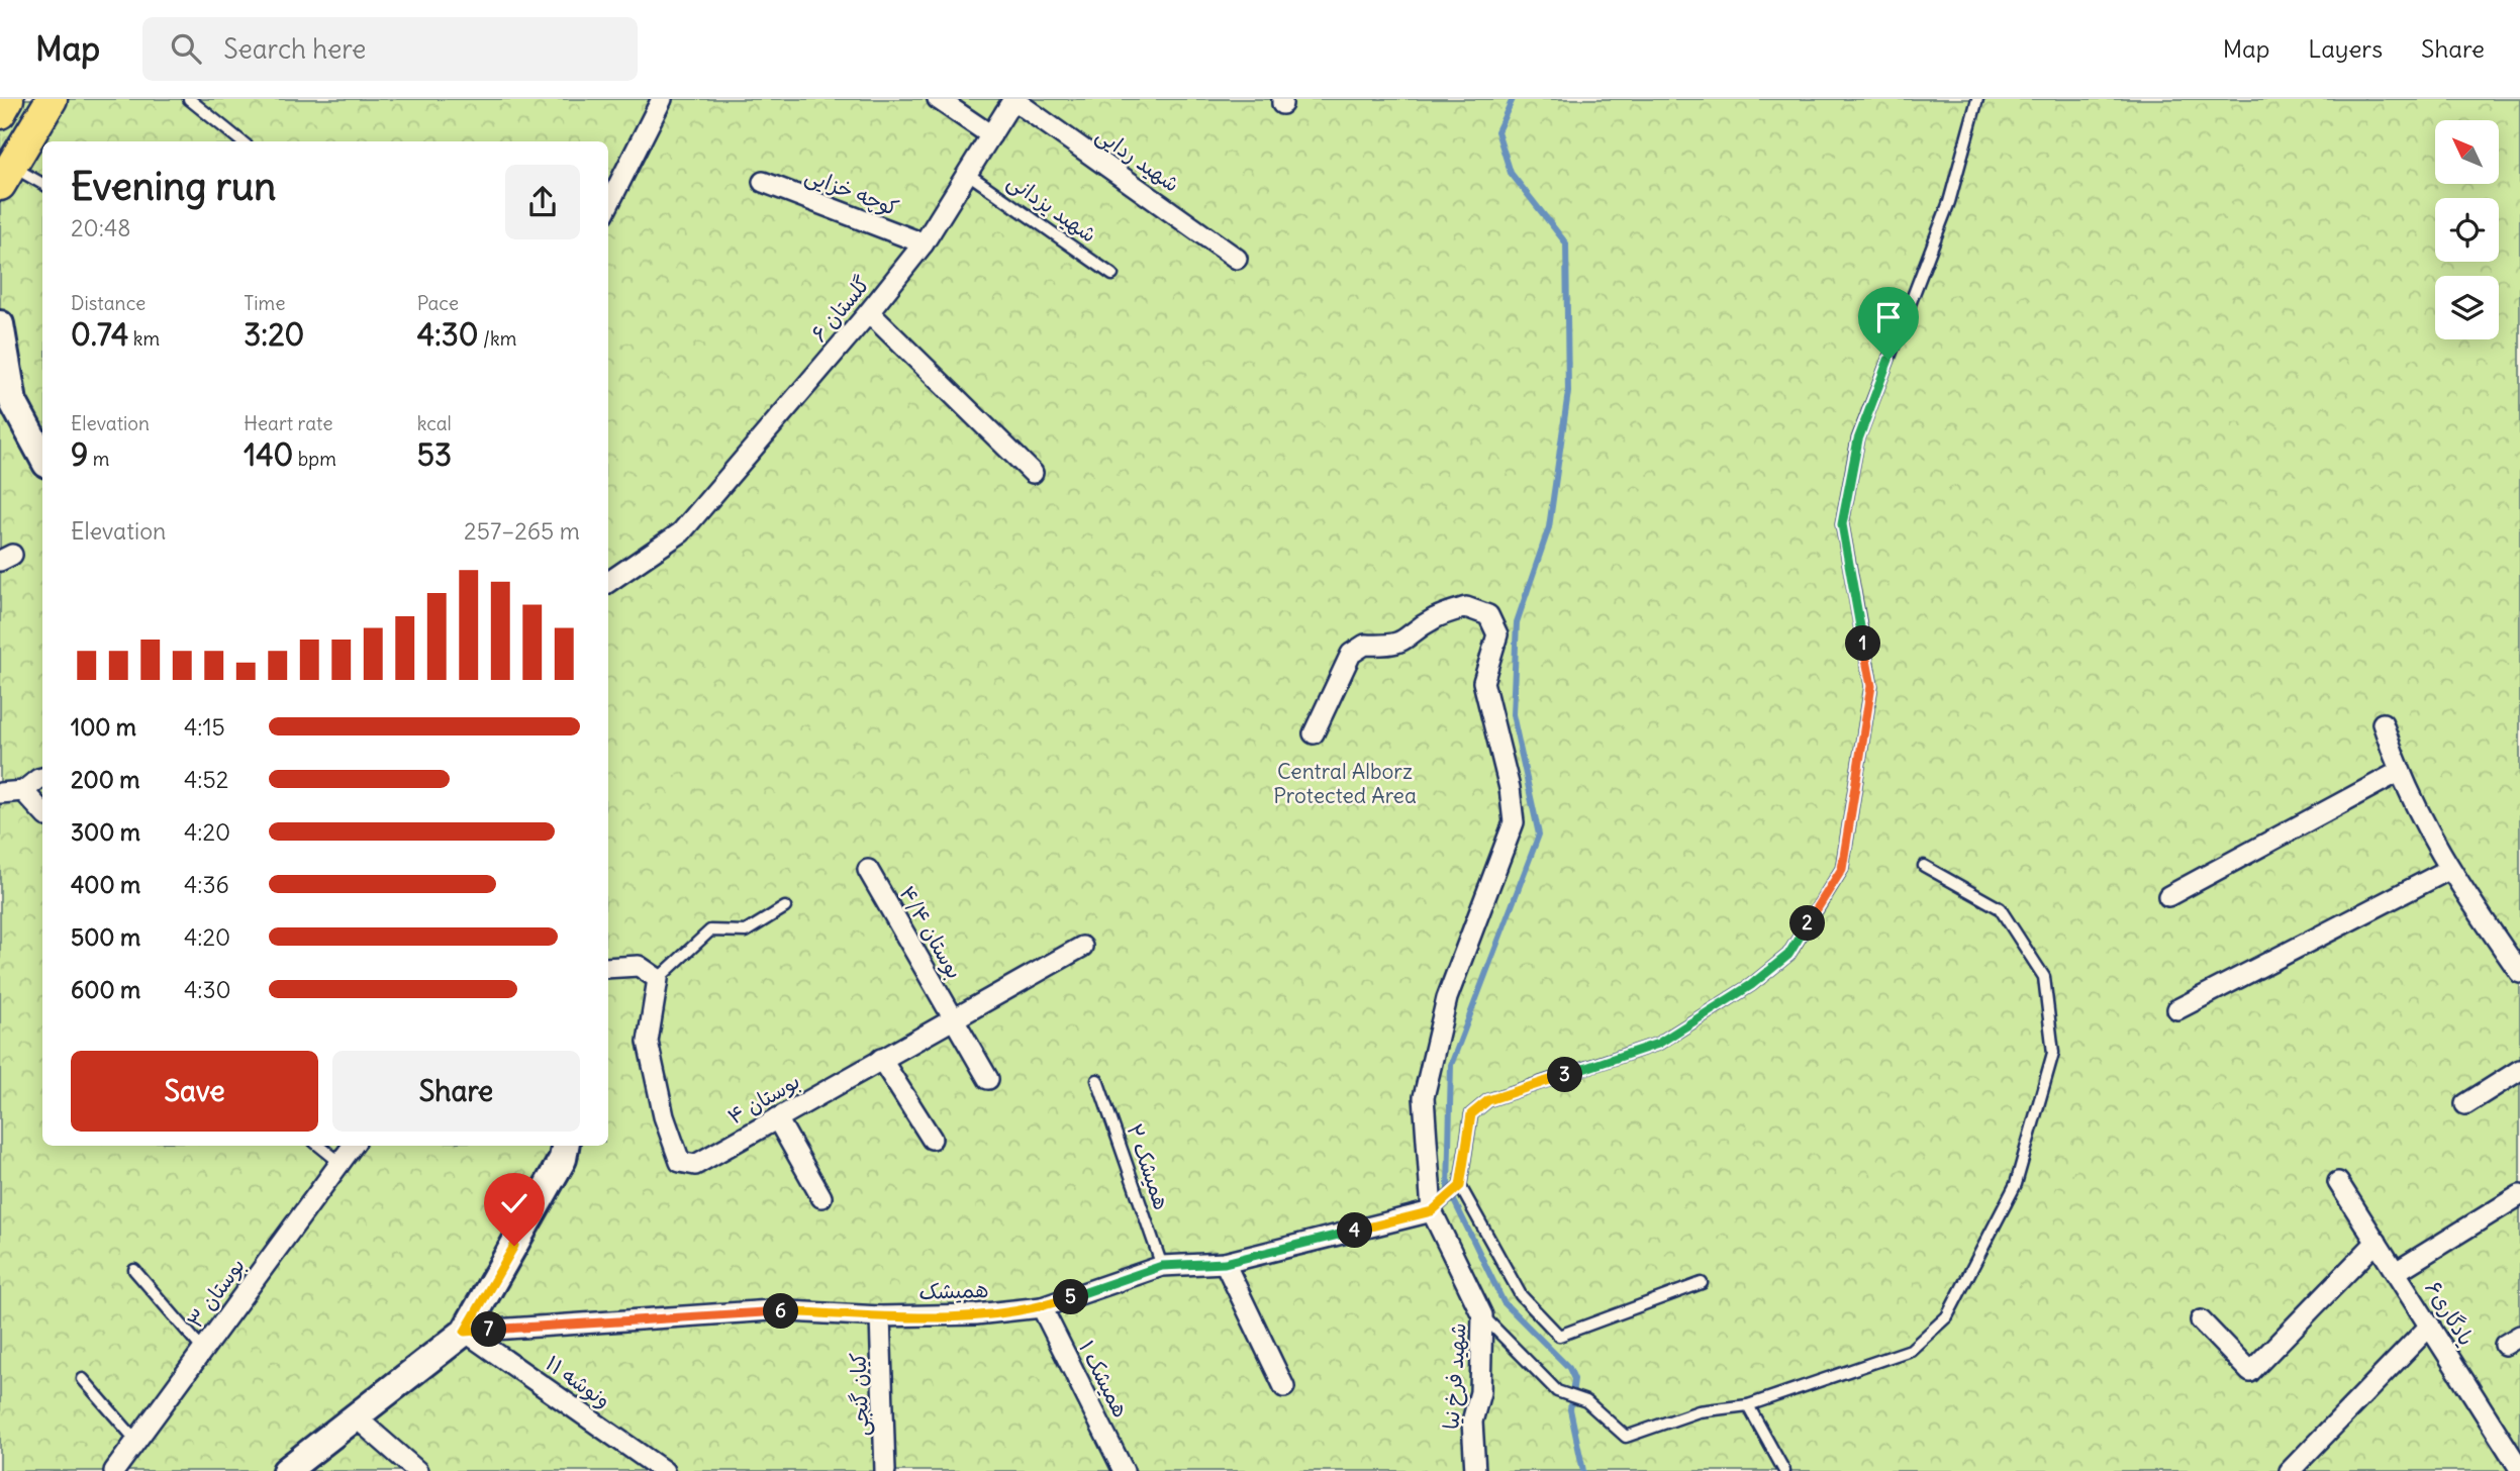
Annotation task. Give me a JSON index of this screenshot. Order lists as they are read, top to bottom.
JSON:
{
  "streets": {
    "street": [
      "شهید ردایی",
      "کوچه خزایی",
      "گلستان ۶",
      "بوستان ۴/۴",
      "بوستان ۴",
      "همیشک",
      "بوستان ۳",
      "یادگاری۶",
      "شهید فرخ نیا",
      "همیشک ۱",
      "ونوشه ۱۱",
      "کیان گنجی"
    ],
    "lane": ["شهید یزدانی", "همیشک ۲"]
  },
  "crossings": [
    ["شهید ردایی", "گلستان ۶"],
    ["کوچه خزایی", "گلستان ۶"],
    ["شهید یزدانی", "گلستان ۶"],
    ["بوستان ۴/۴", "بوستان ۴"],
    ["همیشک ۲", "همیشک"],
    ["همیشک", "شهید فرخ نیا"],
    ["همیشک", "همیشک ۱"],
    ["همیشک", "ونوشه ۱۱"],
    ["همیشک", "کیان گنجی"]
  ],
  "parks": ["Central Alborz Protected Area"],
  "north": "top left",
  "page": {
    "header": "Map",
    "search": "Search here",
    "nav": ["Map", "Layers", "Share"],
    "heading": ["Evening run", "20:48"],
    "stats": [
      ["Distance", "0.74 km"],
      ["Time", "3:20"],
      ["Pace", "4:30 /km"],
      ["Elevation", "9 m"],
      ["Heart rate", "140 bpm"],
      ["kcal", "53"]
    ],
    "chart": ["Elevation", "257–265 m"],
    "pins": [
      "1",
      "2",
      "3",
      "4",
      "5",
      "6",
      "7"
    ],
    "list": [
      {
        "name": "100 m",
        "note": "4:15"
      },
      {
        "name": "200 m",
        "note": "4:52"
      },
      {
        "name": "300 m",
        "note": "4:20"
      },
      {
        "name": "400 m",
        "note": "4:36"
      },
      {
        "name": "500 m",
        "note": "4:20"
      },
      {
        "name": "600 m",
        "note": "4:30"
      }
    ],
    "buttons": ["Save", "Share"]
  }
}
